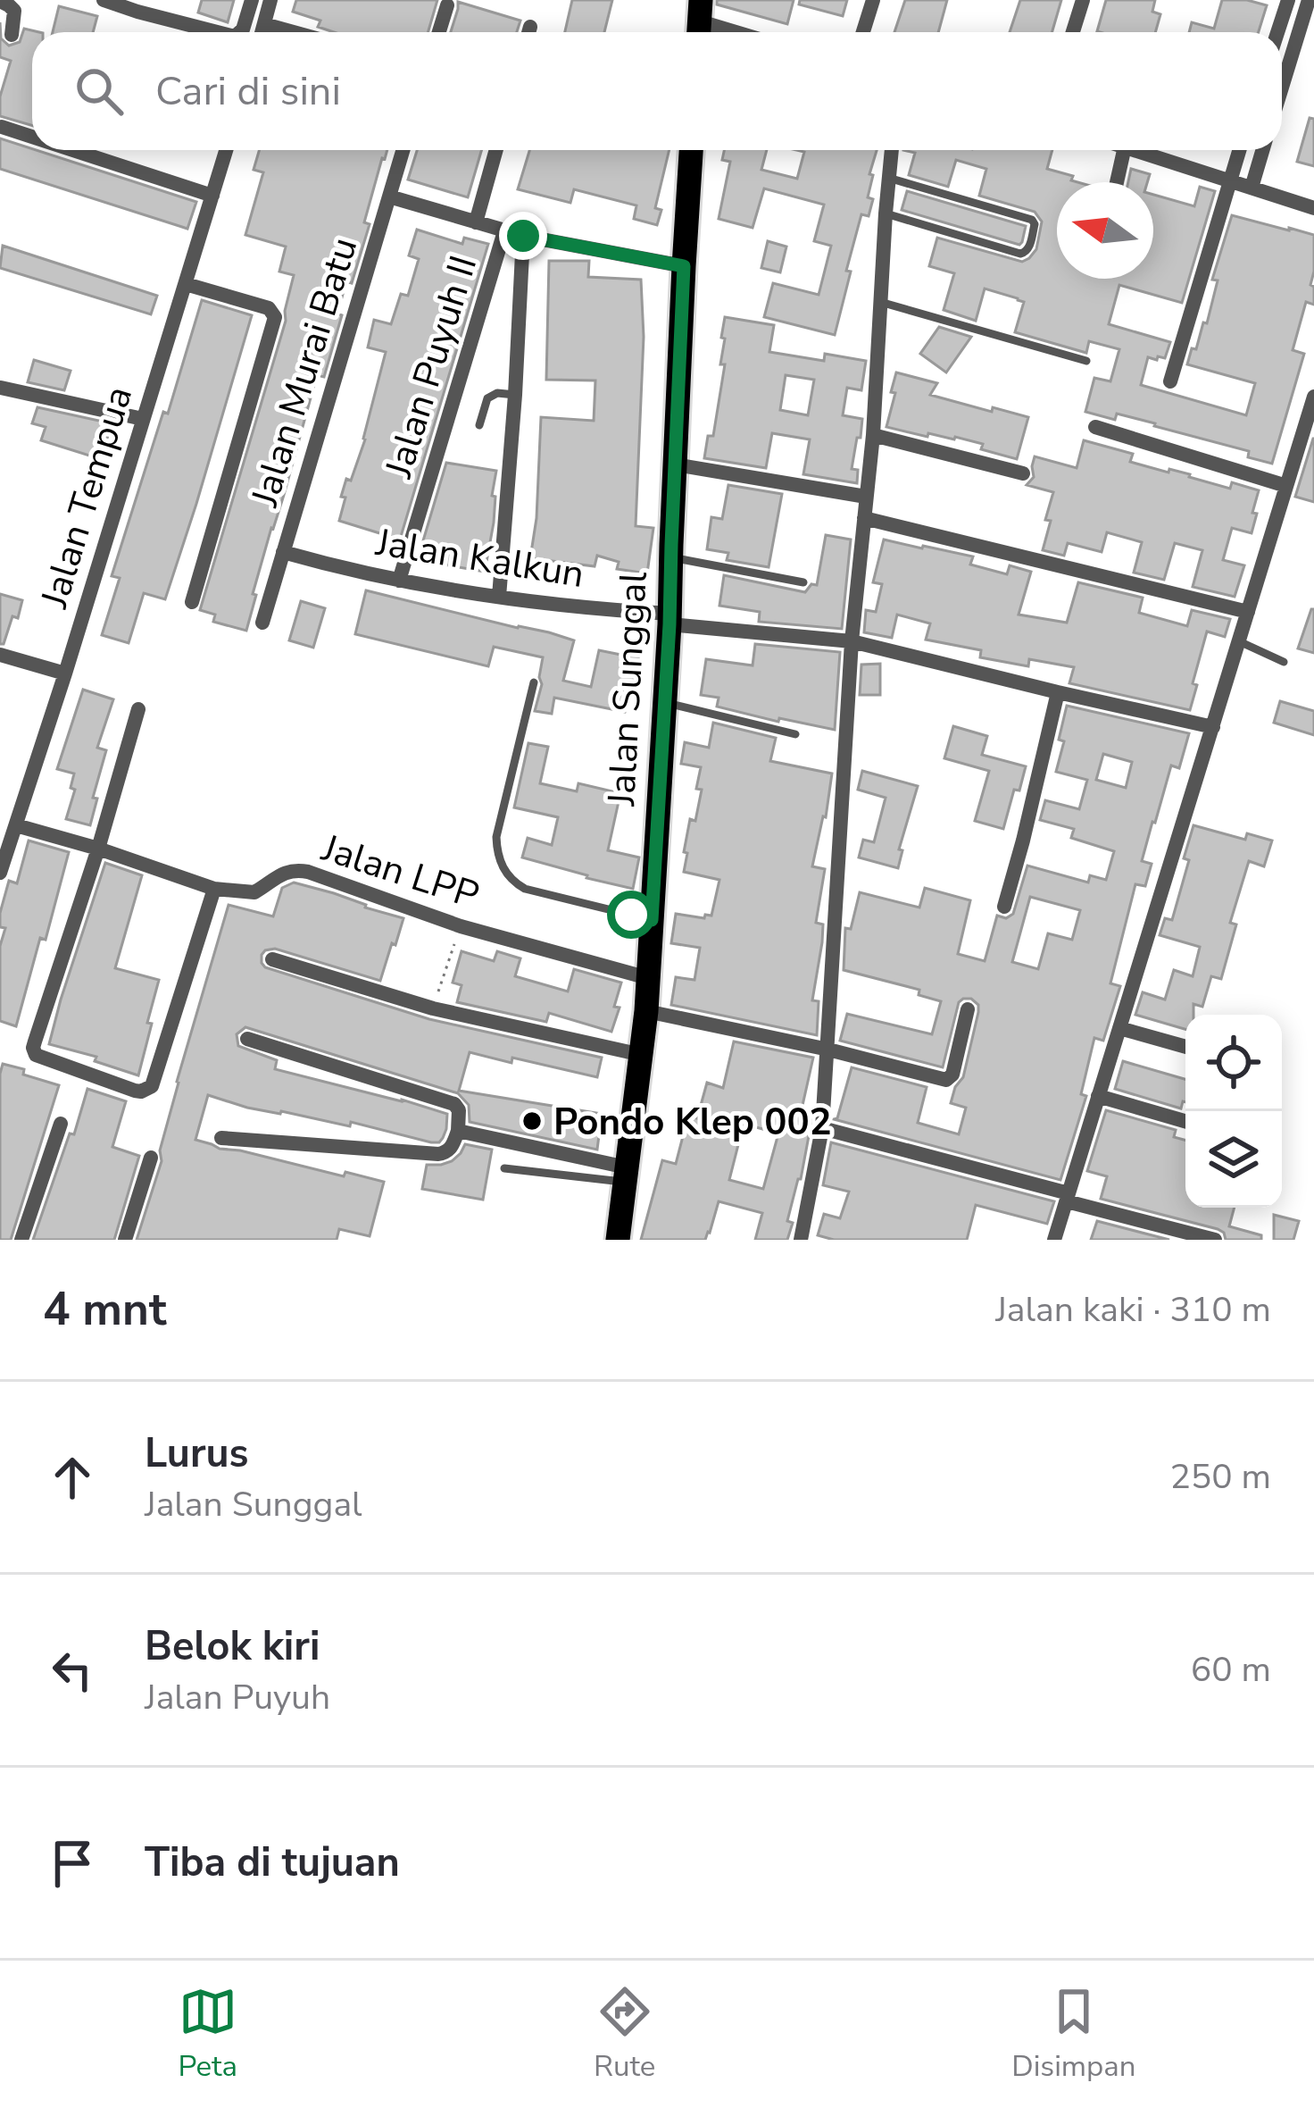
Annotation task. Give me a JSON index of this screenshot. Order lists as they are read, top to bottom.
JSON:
{
  "streets": {
    "main road": ["Jalan Sunggal"],
    "street": [
      "Jalan Puyuh II",
      "Jalan Murai Batu",
      "Jalan Tempua",
      "Jalan Kalkun",
      "Jalan LPP"
    ]
  },
  "crossings": [
    ["Jalan Puyuh II", "Jalan Kalkun"],
    ["Jalan Murai Batu", "Jalan Kalkun"],
    ["Jalan Tempua", "Jalan LPP"],
    ["Jalan Kalkun", "Jalan Sunggal"],
    ["Jalan Sunggal", "Jalan LPP"]
  ],
  "places": ["Pondo Klep 002"],
  "north": "left",
  "page": {
    "search": "Cari di sini",
    "heading": ["4 mnt", "Jalan kaki · 310 m"],
    "list": [
      ["Lurus", "Jalan Sunggal", "250 m"],
      ["Belok kiri", "Jalan Puyuh", "60 m"],
      "Tiba di tujuan"
    ],
    "nav": ["Peta", "Rute", "Disimpan"]
  }
}
